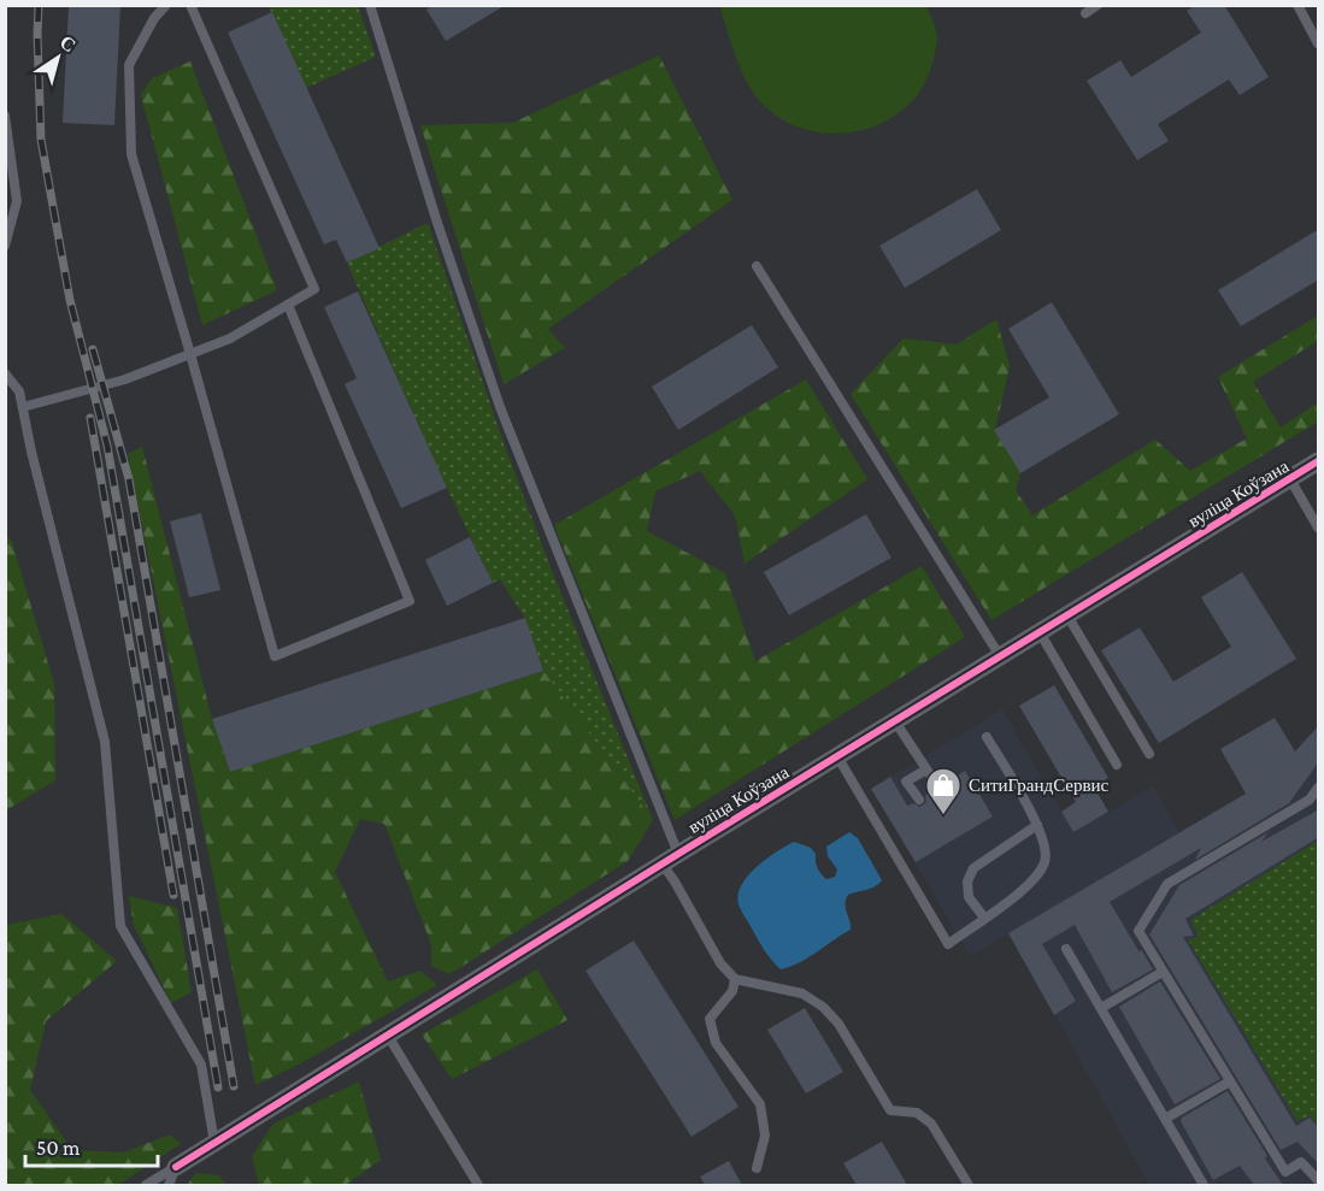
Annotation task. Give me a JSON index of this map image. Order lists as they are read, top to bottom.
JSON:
{
  "streets": {
    "street": ["вуліца Коўзана"]
  },
  "places": {
    "shop": ["СитиГрандСервис"]
  },
  "scale_bar": "50 m",
  "north": "top right"
}
